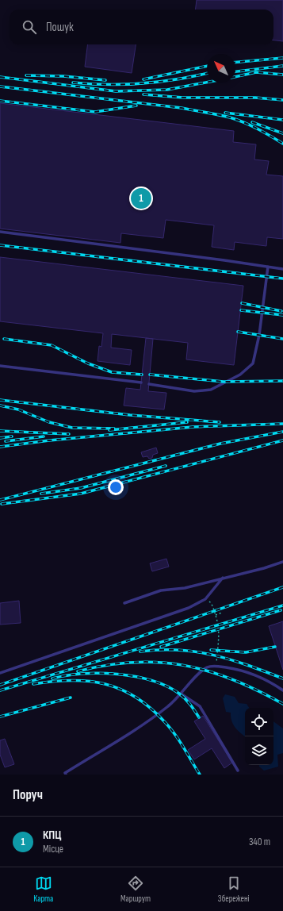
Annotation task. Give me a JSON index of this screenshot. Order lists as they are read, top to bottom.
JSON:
{
  "north": "top left",
  "page": {
    "search": "Пошук",
    "pins": "1",
    "heading": "Поруч",
    "list": [
      {
        "mark": "1",
        "name": "КПЦ",
        "note": "Місце",
        "value": "340 m"
      }
    ],
    "nav": ["Карта", "Маршрут", "Збережені"]
  }
}
